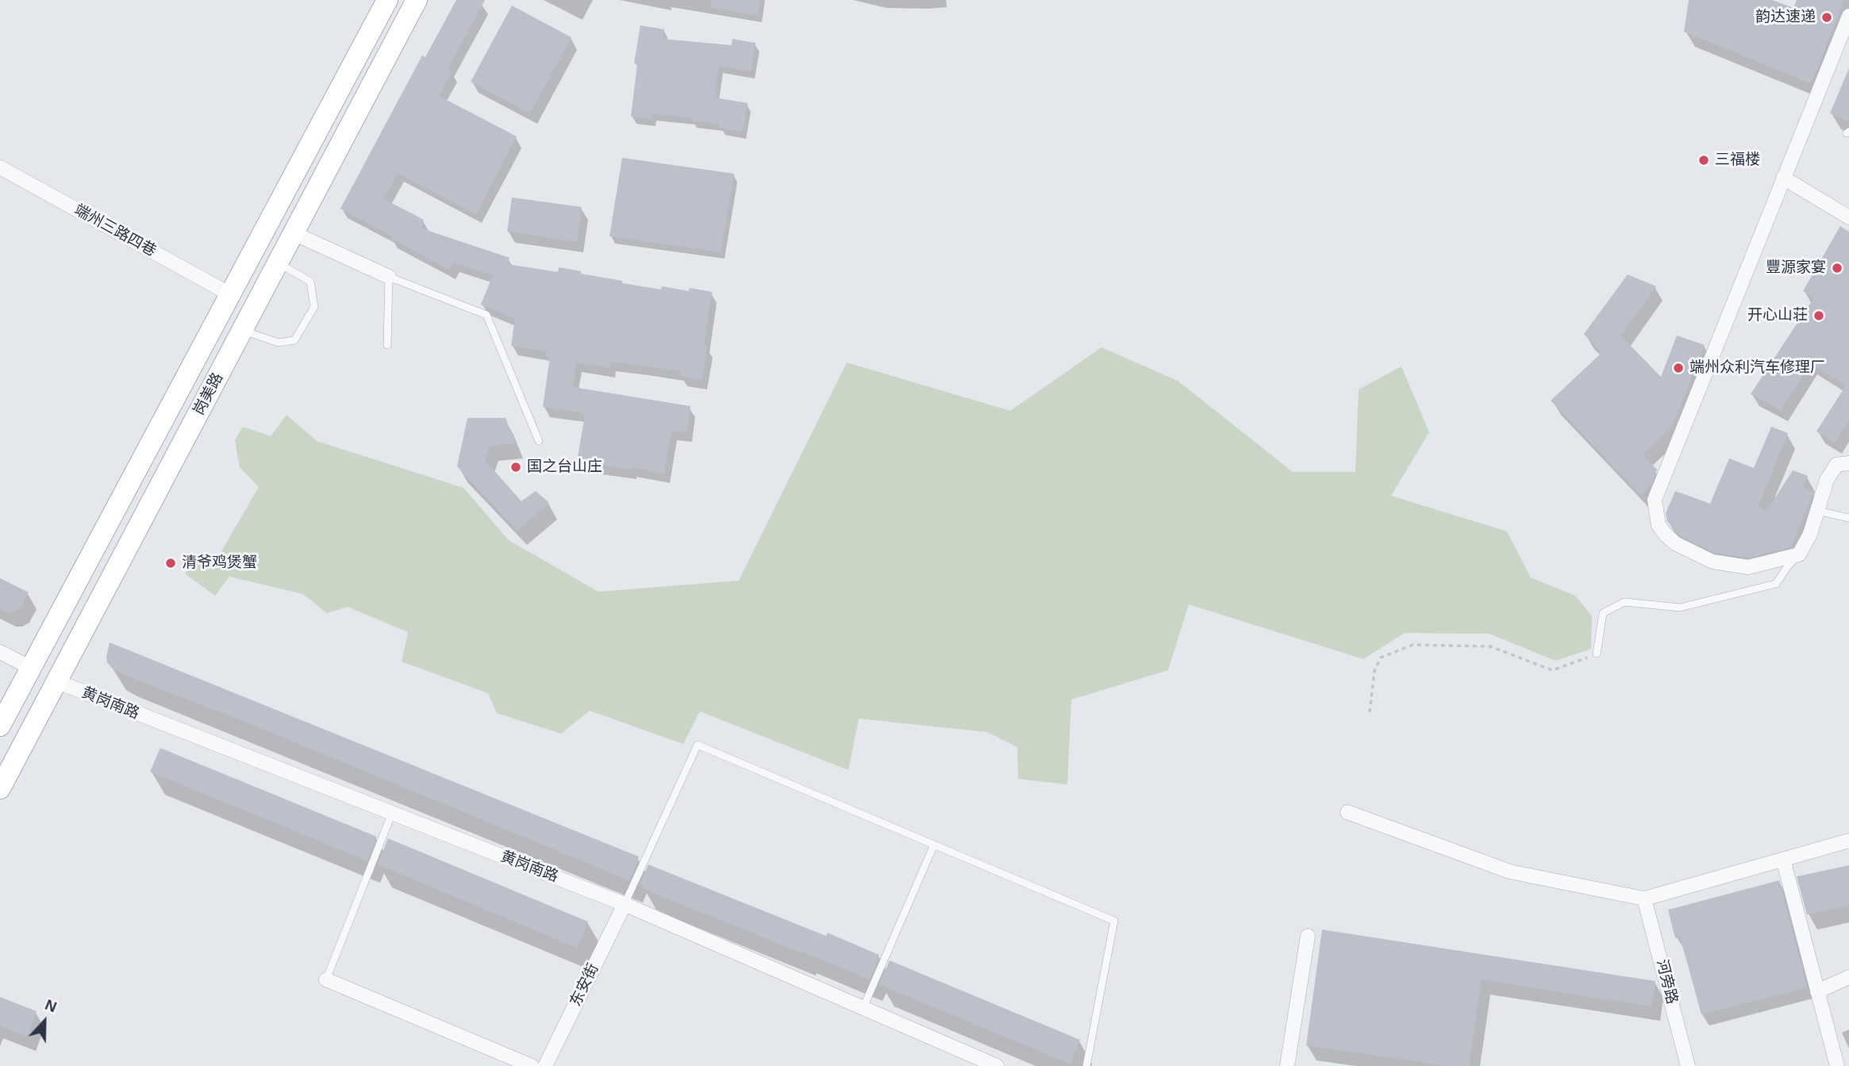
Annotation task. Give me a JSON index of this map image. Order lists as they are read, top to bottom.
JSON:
{
  "streets": {
    "main road": ["岗美路"],
    "street": [
      "端州三路四巷",
      "黄岗南路",
      "河旁路",
      "东安街"
    ]
  },
  "crossings": [
    ["端州三路四巷", "岗美路"],
    ["岗美路", "黄岗南路"],
    ["黄岗南路", "东安街"]
  ],
  "places": [
    "韵达速递",
    "三福楼",
    "豐源家宴",
    "开心山荘",
    "端州众利汽车修理厂",
    "国之台山庄",
    "清爷鸡煲蟹"
  ],
  "north": "top"
}
